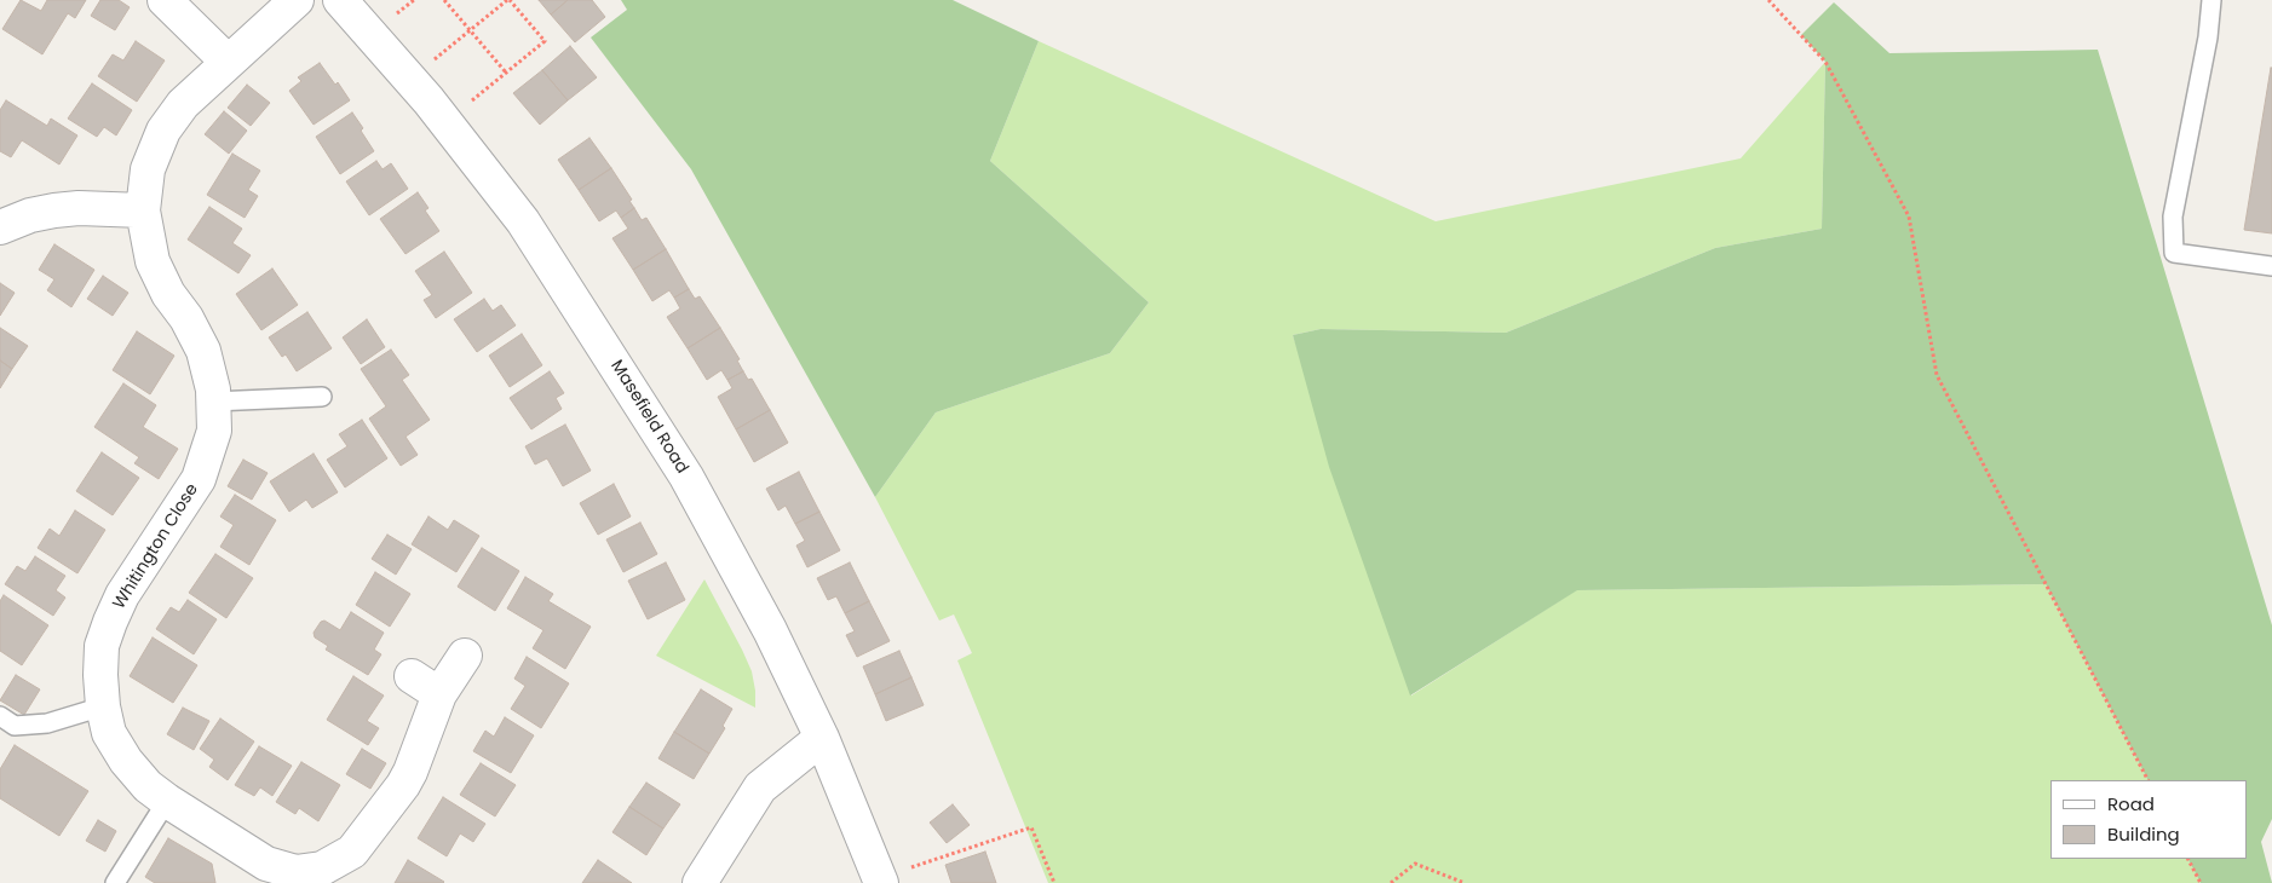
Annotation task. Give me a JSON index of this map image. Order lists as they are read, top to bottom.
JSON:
{
  "streets": {
    "street": ["Masefield Road", "Whitington Close"]
  },
  "legend": ["Road", "Building"]
}
